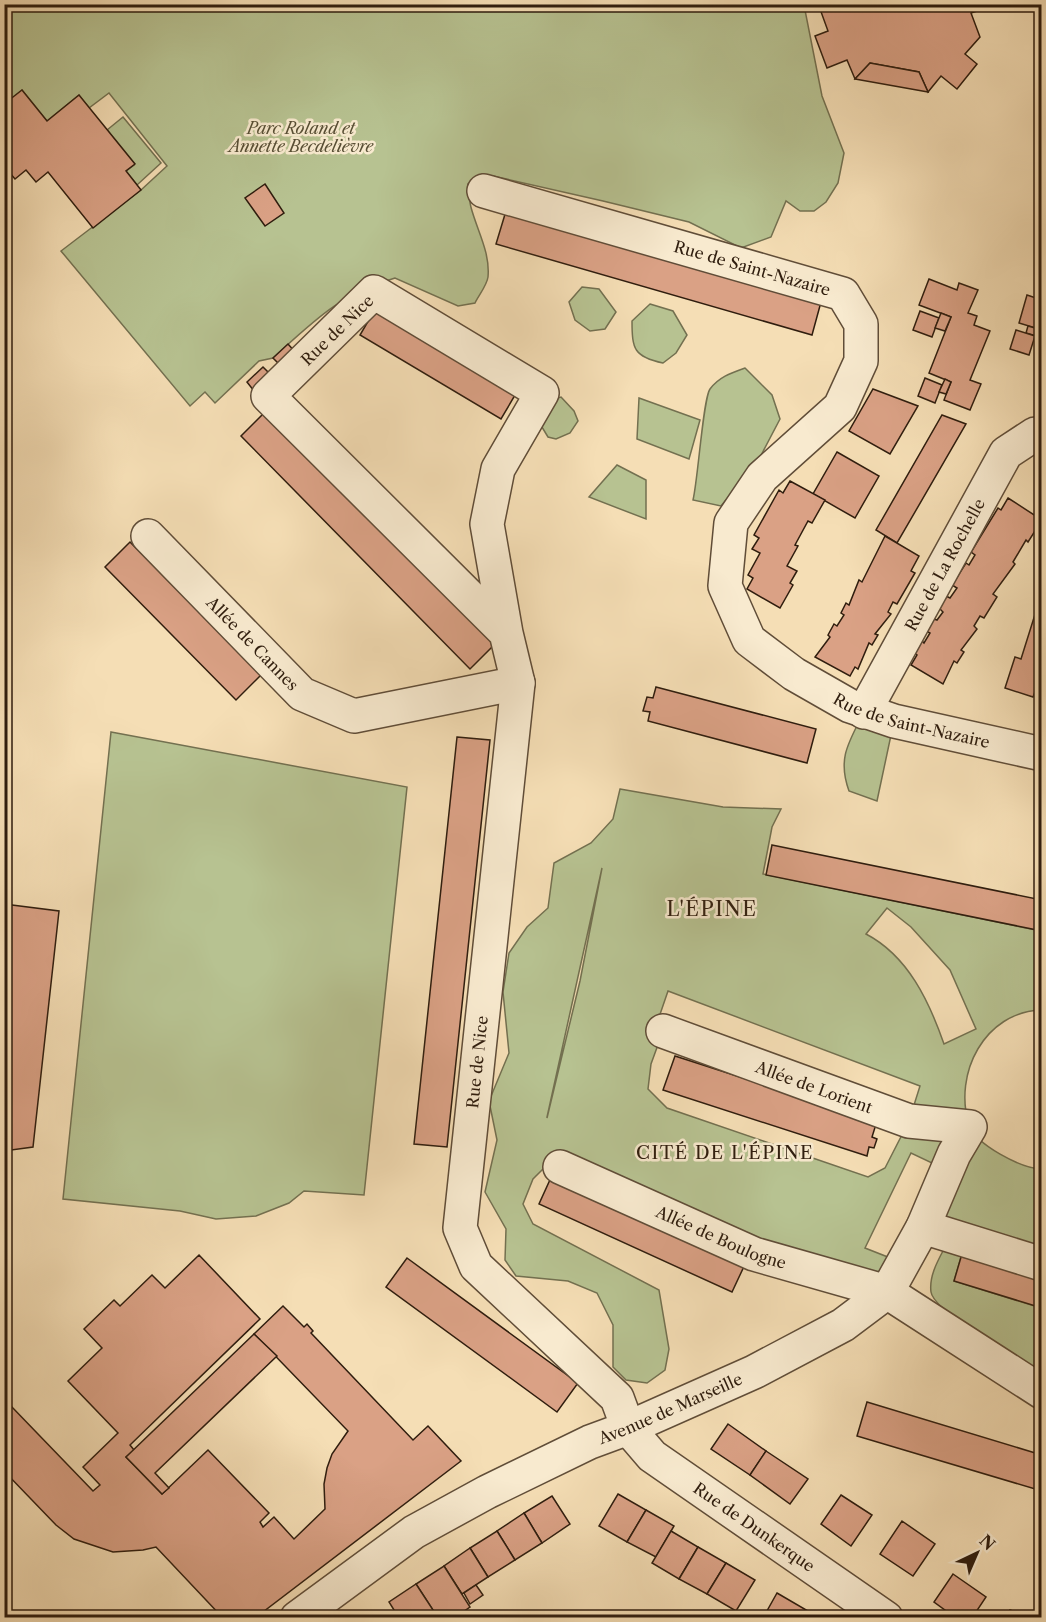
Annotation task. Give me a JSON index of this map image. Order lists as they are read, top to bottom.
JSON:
{
  "streets": {
    "street": [
      "Rue de Saint-Nazaire",
      "Rue de Nice",
      "Rue de La Rochelle",
      "Allée de Cannes",
      "Allée de Lorient",
      "Allée de Boulogne",
      "Avenue de Marseille",
      "Rue de Dunkerque"
    ]
  },
  "crossings": [
    ["Rue de Saint-Nazaire", "Rue de La Rochelle"],
    ["Rue de Nice", "Allée de Cannes"],
    ["Rue de Nice", "Avenue de Marseille"],
    ["Rue de Nice", "Rue de Dunkerque"],
    ["Allée de Lorient", "Avenue de Marseille"],
    ["Allée de Boulogne", "Avenue de Marseille"],
    ["Avenue de Marseille", "Rue de Dunkerque"]
  ],
  "districts": ["L'ÉPINE", "CITÉ DE L'ÉPINE"],
  "parks": ["Parc Roland et Annette Becdelièvre"],
  "north": "top right"
}
